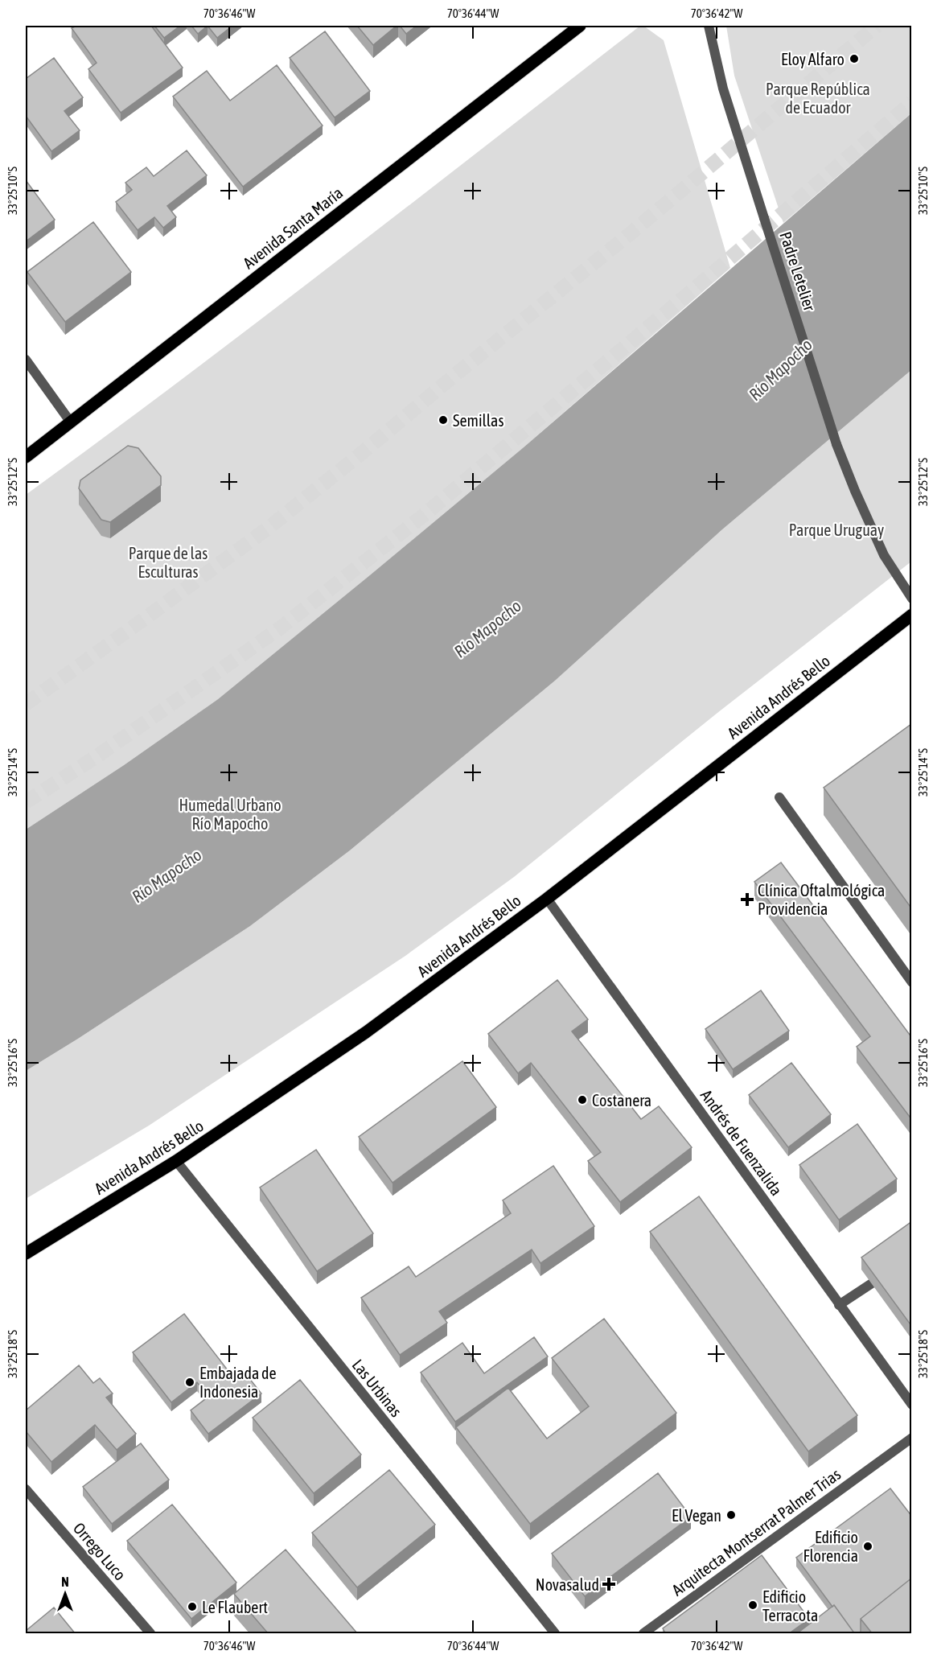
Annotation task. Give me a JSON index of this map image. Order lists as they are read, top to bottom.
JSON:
{
  "streets": {
    "main road": ["Avenida Santa María", "Avenida Andrés Bello"],
    "street": [
      "Padre Letelier",
      "Andrés de Fuenzalida",
      "Las Urbinas",
      "Arquitecta Montserrat Palmer Trias",
      "Orrego Luco"
    ]
  },
  "crossings": [
    ["Avenida Andrés Bello", "Andrés de Fuenzalida"],
    ["Avenida Andrés Bello", "Las Urbinas"]
  ],
  "water": ["Río Mapocho"],
  "parks": [
    "Parque República de Ecuador",
    "Parque Uruguay",
    "Parque de las Esculturas",
    "Humedal Urbano Río Mapocho"
  ],
  "places": {
    "other": [
      "Eloy Alfaro",
      "Semillas",
      "Costanera",
      "Embajada de Indonesia",
      "El Vegan",
      "Edificio Florencia",
      "Edificio Terracota",
      "Le Flaubert"
    ],
    "health": ["Clínica Oftalmológica Providencia", "Novasalud"]
  },
  "north": "top",
  "coordinates": [
    "70°36'46\"W",
    "70°36'44\"W",
    "70°36'42\"W",
    "33°25'10\"S",
    "33°25'12\"S",
    "33°25'14\"S",
    "33°25'16\"S",
    "33°25'18\"S"
  ]
}
